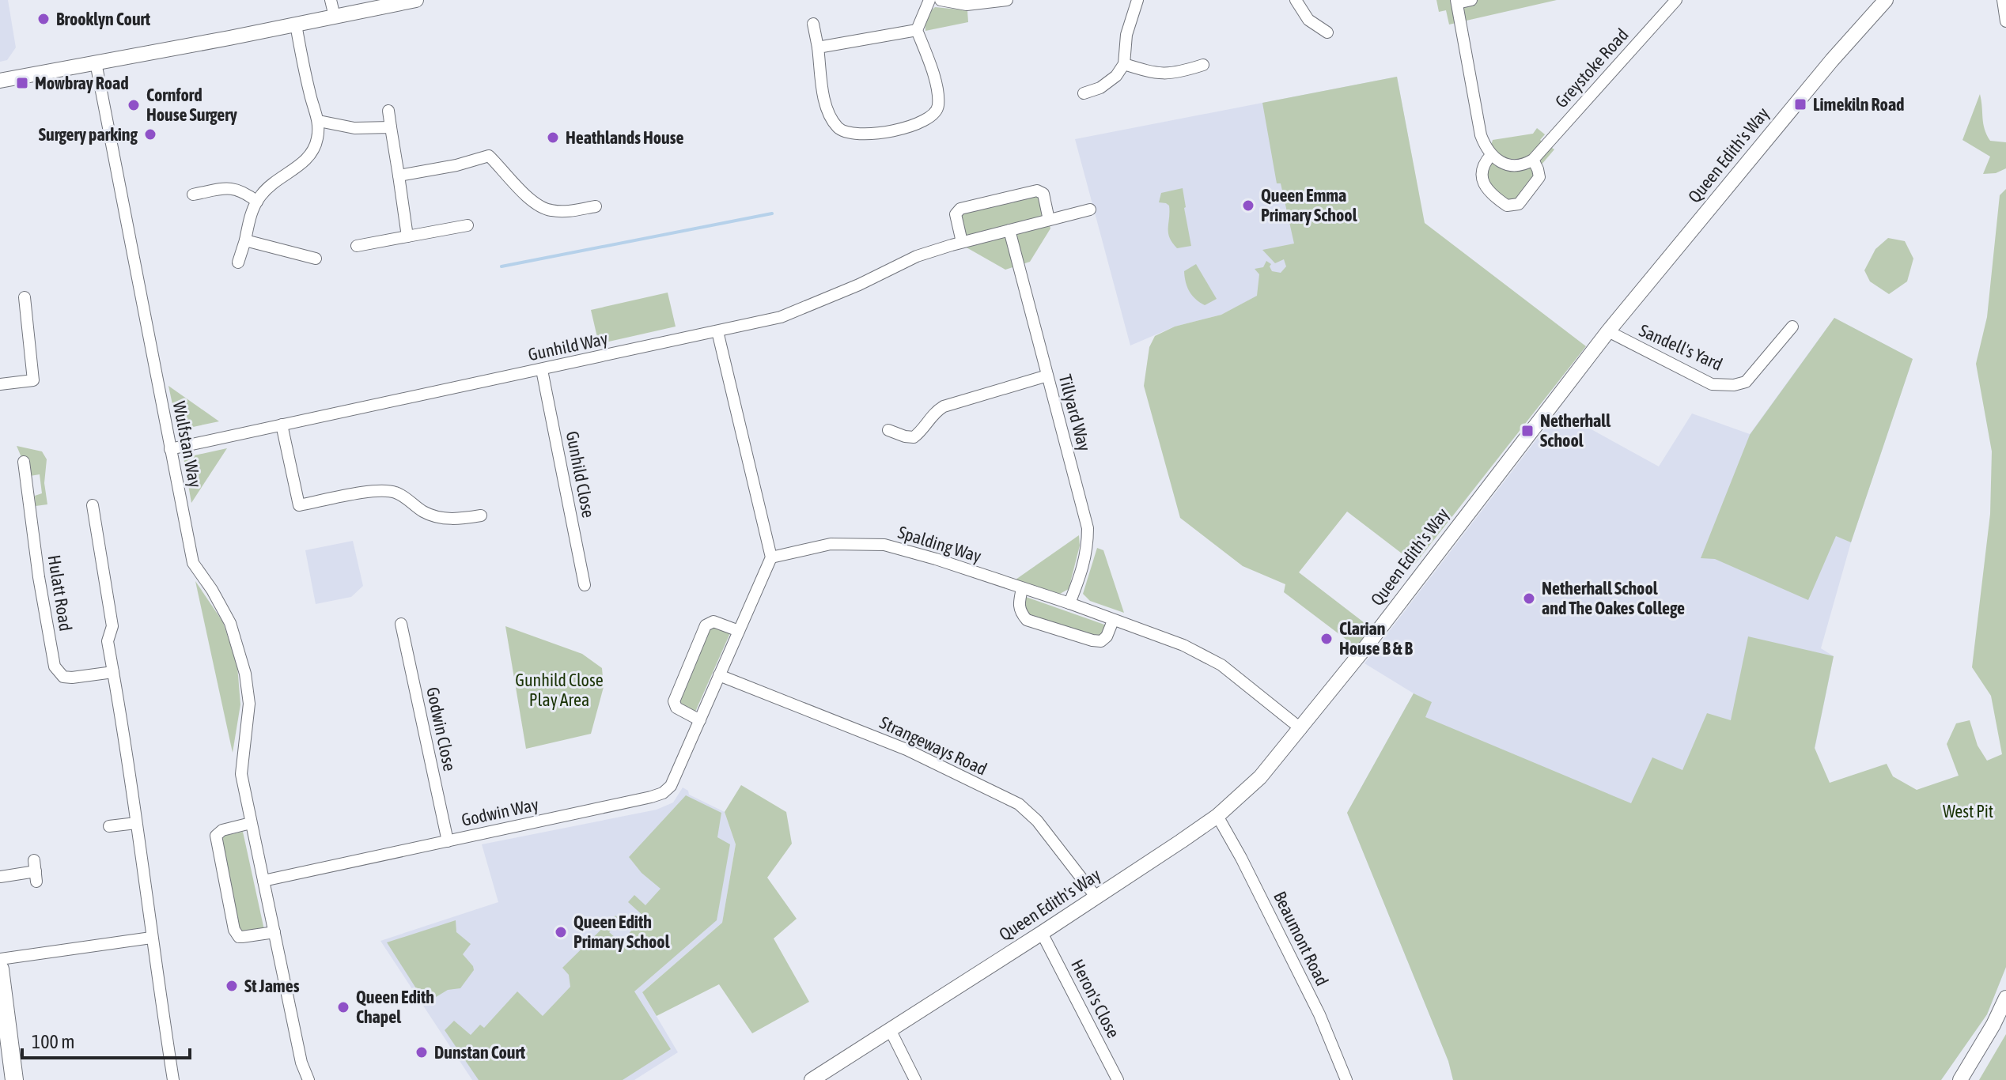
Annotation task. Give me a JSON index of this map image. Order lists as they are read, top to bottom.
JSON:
{
  "streets": {
    "street": [
      "Greystoke Road",
      "Queen Edith's Way",
      "Gunhild Way",
      "Sandell's Yard",
      "Tillyard Way",
      "Wulfstan Way",
      "Gunhild Close",
      "Spalding Way",
      "Hulatt Road",
      "Godwin Close",
      "Strangeways Road",
      "Godwin Way",
      "Beaumont Road",
      "Heron's Close"
    ]
  },
  "crossings": [
    ["Queen Edith's Way", "Sandell's Yard"],
    ["Queen Edith's Way", "Spalding Way"],
    ["Queen Edith's Way", "Strangeways Road"],
    ["Queen Edith's Way", "Beaumont Road"],
    ["Queen Edith's Way", "Heron's Close"],
    ["Gunhild Way", "Tillyard Way"],
    ["Gunhild Way", "Wulfstan Way"],
    ["Gunhild Way", "Gunhild Close"],
    ["Tillyard Way", "Spalding Way"],
    ["Wulfstan Way", "Godwin Way"],
    ["Spalding Way", "Godwin Way"],
    ["Godwin Close", "Godwin Way"],
    ["Strangeways Road", "Godwin Way"]
  ],
  "parks": ["Gunhild Close Play Area", "West Pit"],
  "places": {
    "other": [
      "Brooklyn Court",
      "Cornford House Surgery",
      "Surgery parking",
      "Heathlands House",
      "Queen Emma Primary School",
      "Netherhall School and The Oakes College",
      "Clarian House B & B",
      "Queen Edith Primary School",
      "St James",
      "Queen Edith Chapel",
      "Dunstan Court"
    ],
    "transit": ["Mowbray Road", "Limekiln Road", "Netherhall School"]
  },
  "scale_bar": "100 m"
}
